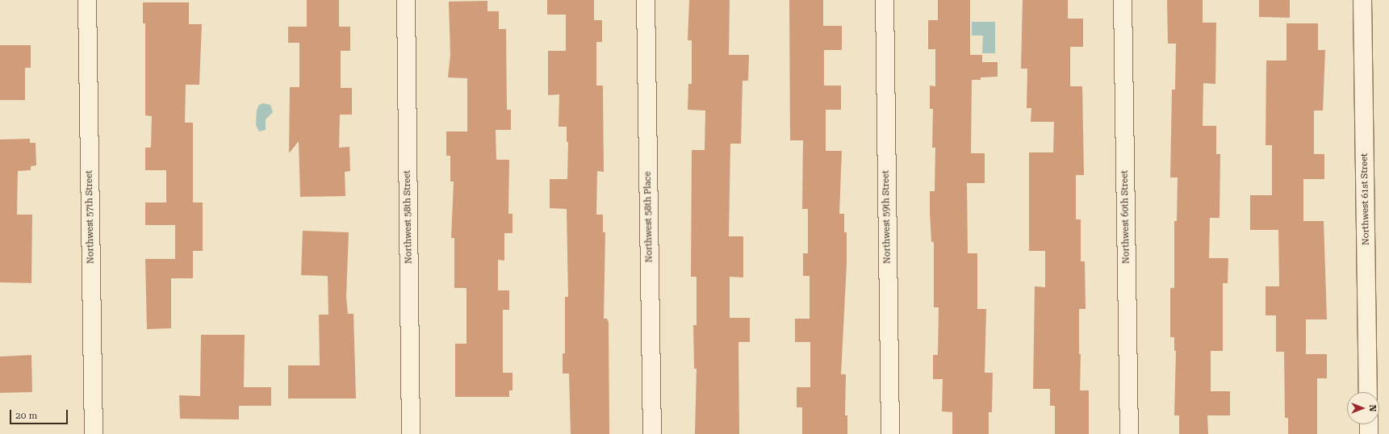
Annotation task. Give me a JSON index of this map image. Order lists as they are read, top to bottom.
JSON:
{
  "streets": {
    "street": [
      "Northwest 61st Street",
      "Northwest 57th Street",
      "Northwest 58th Street",
      "Northwest 58th Place",
      "Northwest 59th Street",
      "Northwest 60th Street"
    ]
  },
  "scale_bar": "20 m",
  "north": "right"
}
